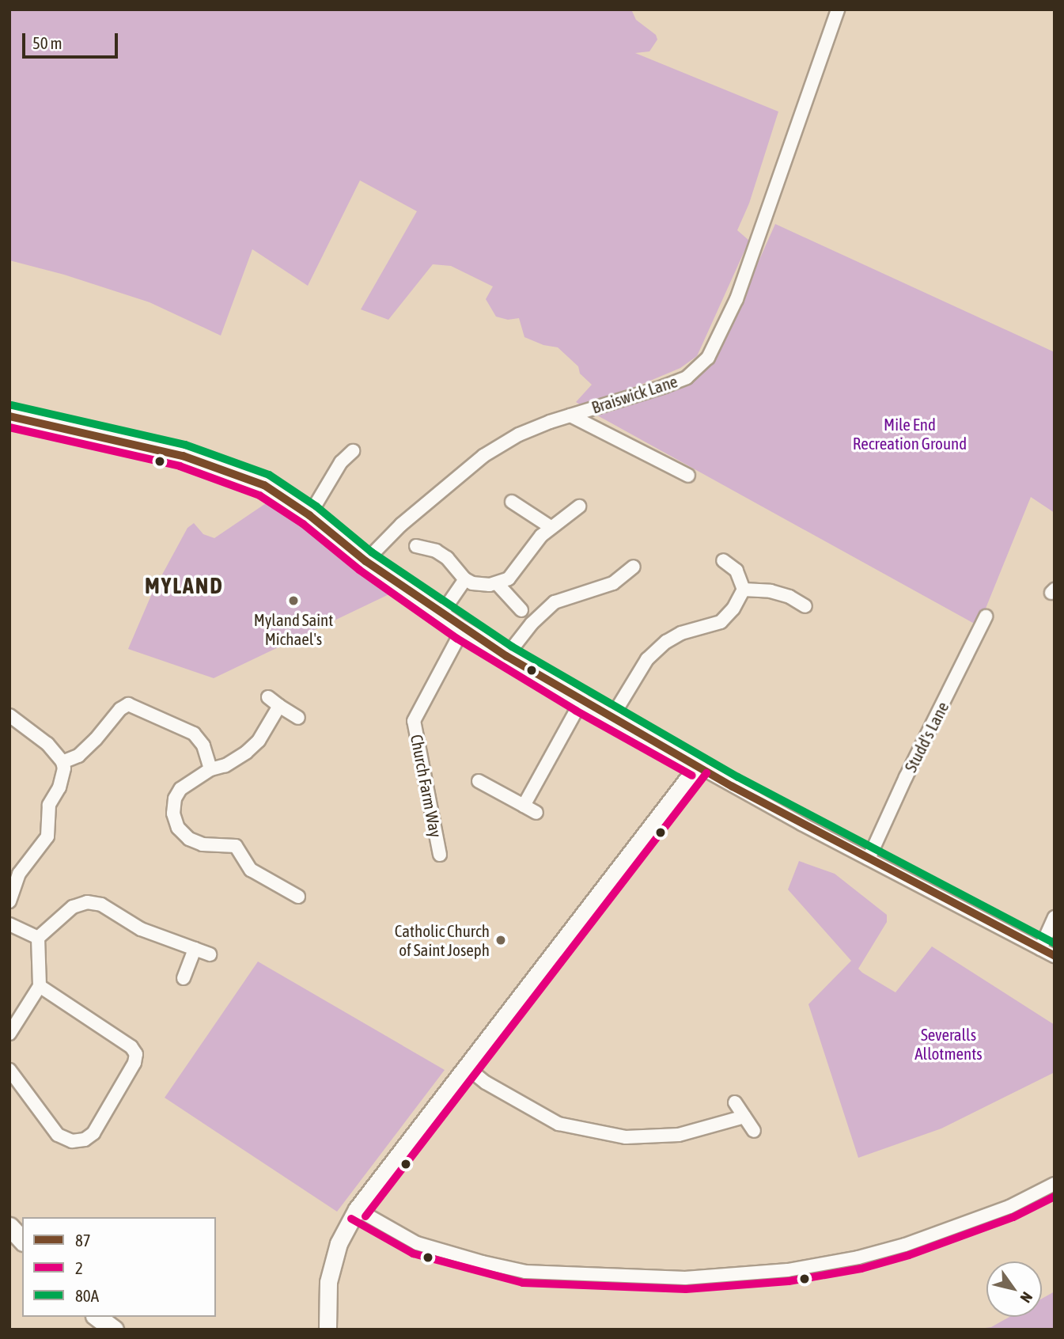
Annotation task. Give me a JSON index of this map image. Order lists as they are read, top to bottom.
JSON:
{
  "streets": {
    "street": ["Braiswick Lane", "Studd's Lane", "Church Farm Way"]
  },
  "districts": ["MYLAND"],
  "parks": ["Mile End Recreation Ground", "Severalls Allotments"],
  "places": ["Myland Saint Michael's", "Catholic Church of Saint Joseph"],
  "lines": ["transit line 80A", "transit line 87", "transit line 2"],
  "legend": ["87", "2", "80A"],
  "scale_bar": "50 m",
  "north": "bottom right"
}
